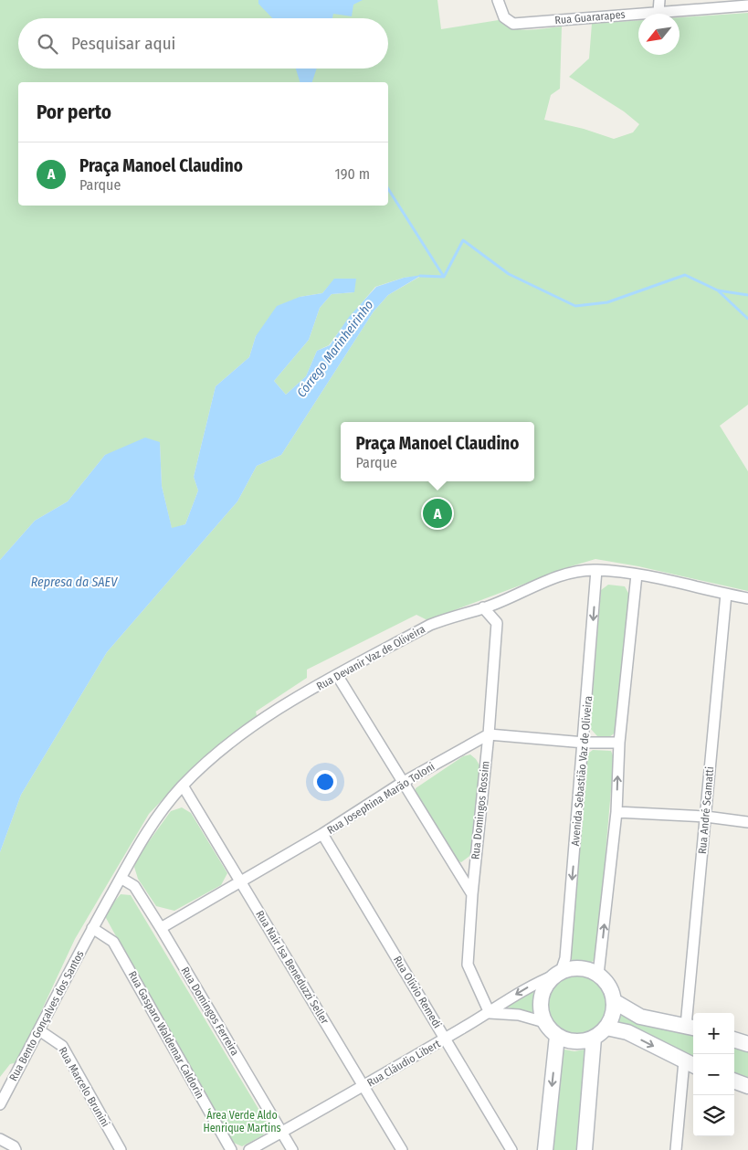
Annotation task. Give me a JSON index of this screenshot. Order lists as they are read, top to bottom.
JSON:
{
  "streets": {
    "street": [
      "Rua Guararapes",
      "Rua Devanir Vaz de Oliveira",
      "Avenida Sebastião Vaz de Oliveira",
      "Rua Josephina Marão Toloni",
      "Rua Domingos Rossim",
      "Rua André Scamatti",
      "Rua Nair Isa Beneduzzi Seller",
      "Rua Olívio Remedi",
      "Rua Domingos Ferreira",
      "Rua Bento Gonçalves dos Santos",
      "Rua Gasparo Waldemar Caldorin",
      "Rua Cláudio Libert",
      "Rua Marcelo Brunini"
    ]
  },
  "crossings": [
    ["Rua Devanir Vaz de Oliveira", "Avenida Sebastião Vaz de Oliveira"],
    ["Rua Devanir Vaz de Oliveira", "Rua Domingos Rossim"],
    ["Rua Devanir Vaz de Oliveira", "Rua André Scamatti"],
    ["Rua Devanir Vaz de Oliveira", "Rua Nair Isa Beneduzzi Seller"],
    ["Rua Devanir Vaz de Oliveira", "Rua Domingos Ferreira"],
    ["Rua Devanir Vaz de Oliveira", "Rua Bento Gonçalves dos Santos"],
    ["Rua Devanir Vaz de Oliveira", "Rua Gasparo Waldemar Caldorin"],
    ["Avenida Sebastião Vaz de Oliveira", "Rua Cláudio Libert"],
    ["Rua Josephina Marão Toloni", "Rua Domingos Rossim"],
    ["Rua Josephina Marão Toloni", "Rua Nair Isa Beneduzzi Seller"],
    ["Rua Josephina Marão Toloni", "Rua Olívio Remedi"],
    ["Rua Josephina Marão Toloni", "Rua Domingos Ferreira"],
    ["Rua Domingos Rossim", "Rua Cláudio Libert"],
    ["Rua Nair Isa Beneduzzi Seller", "Rua Cláudio Libert"],
    ["Rua Olívio Remedi", "Rua Cláudio Libert"],
    ["Rua Domingos Ferreira", "Rua Cláudio Libert"],
    ["Rua Bento Gonçalves dos Santos", "Rua Gasparo Waldemar Caldorin"],
    ["Rua Bento Gonçalves dos Santos", "Rua Marcelo Brunini"]
  ],
  "water": ["Córrego Marinheirinho", "Represa da SAEV"],
  "parks": ["Área Verde Aldo Henrique Martins"],
  "north": "bottom left",
  "page": {
    "search": "Pesquisar aqui",
    "heading": "Por perto",
    "list": [
      {
        "mark": "A",
        "name": "Praça Manoel Claudino",
        "note": "Parque",
        "value": "190 m"
      }
    ],
    "popup": ["Praça Manoel Claudino", "Parque"],
    "pins": "A",
    "map_buttons": ["+", "−"]
  }
}
